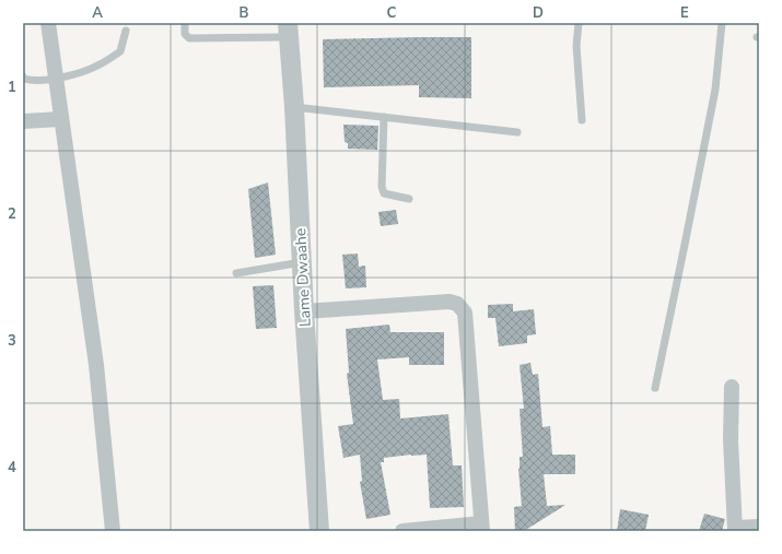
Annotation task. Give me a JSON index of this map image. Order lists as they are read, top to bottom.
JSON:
{
  "streets": {
    "street": ["Lame Dwaahe"]
  },
  "grid": {
    "columns": [
      "A",
      "B",
      "C",
      "D",
      "E"
    ],
    "rows": [
      "1",
      "2",
      "3",
      "4"
    ]
  }
}
